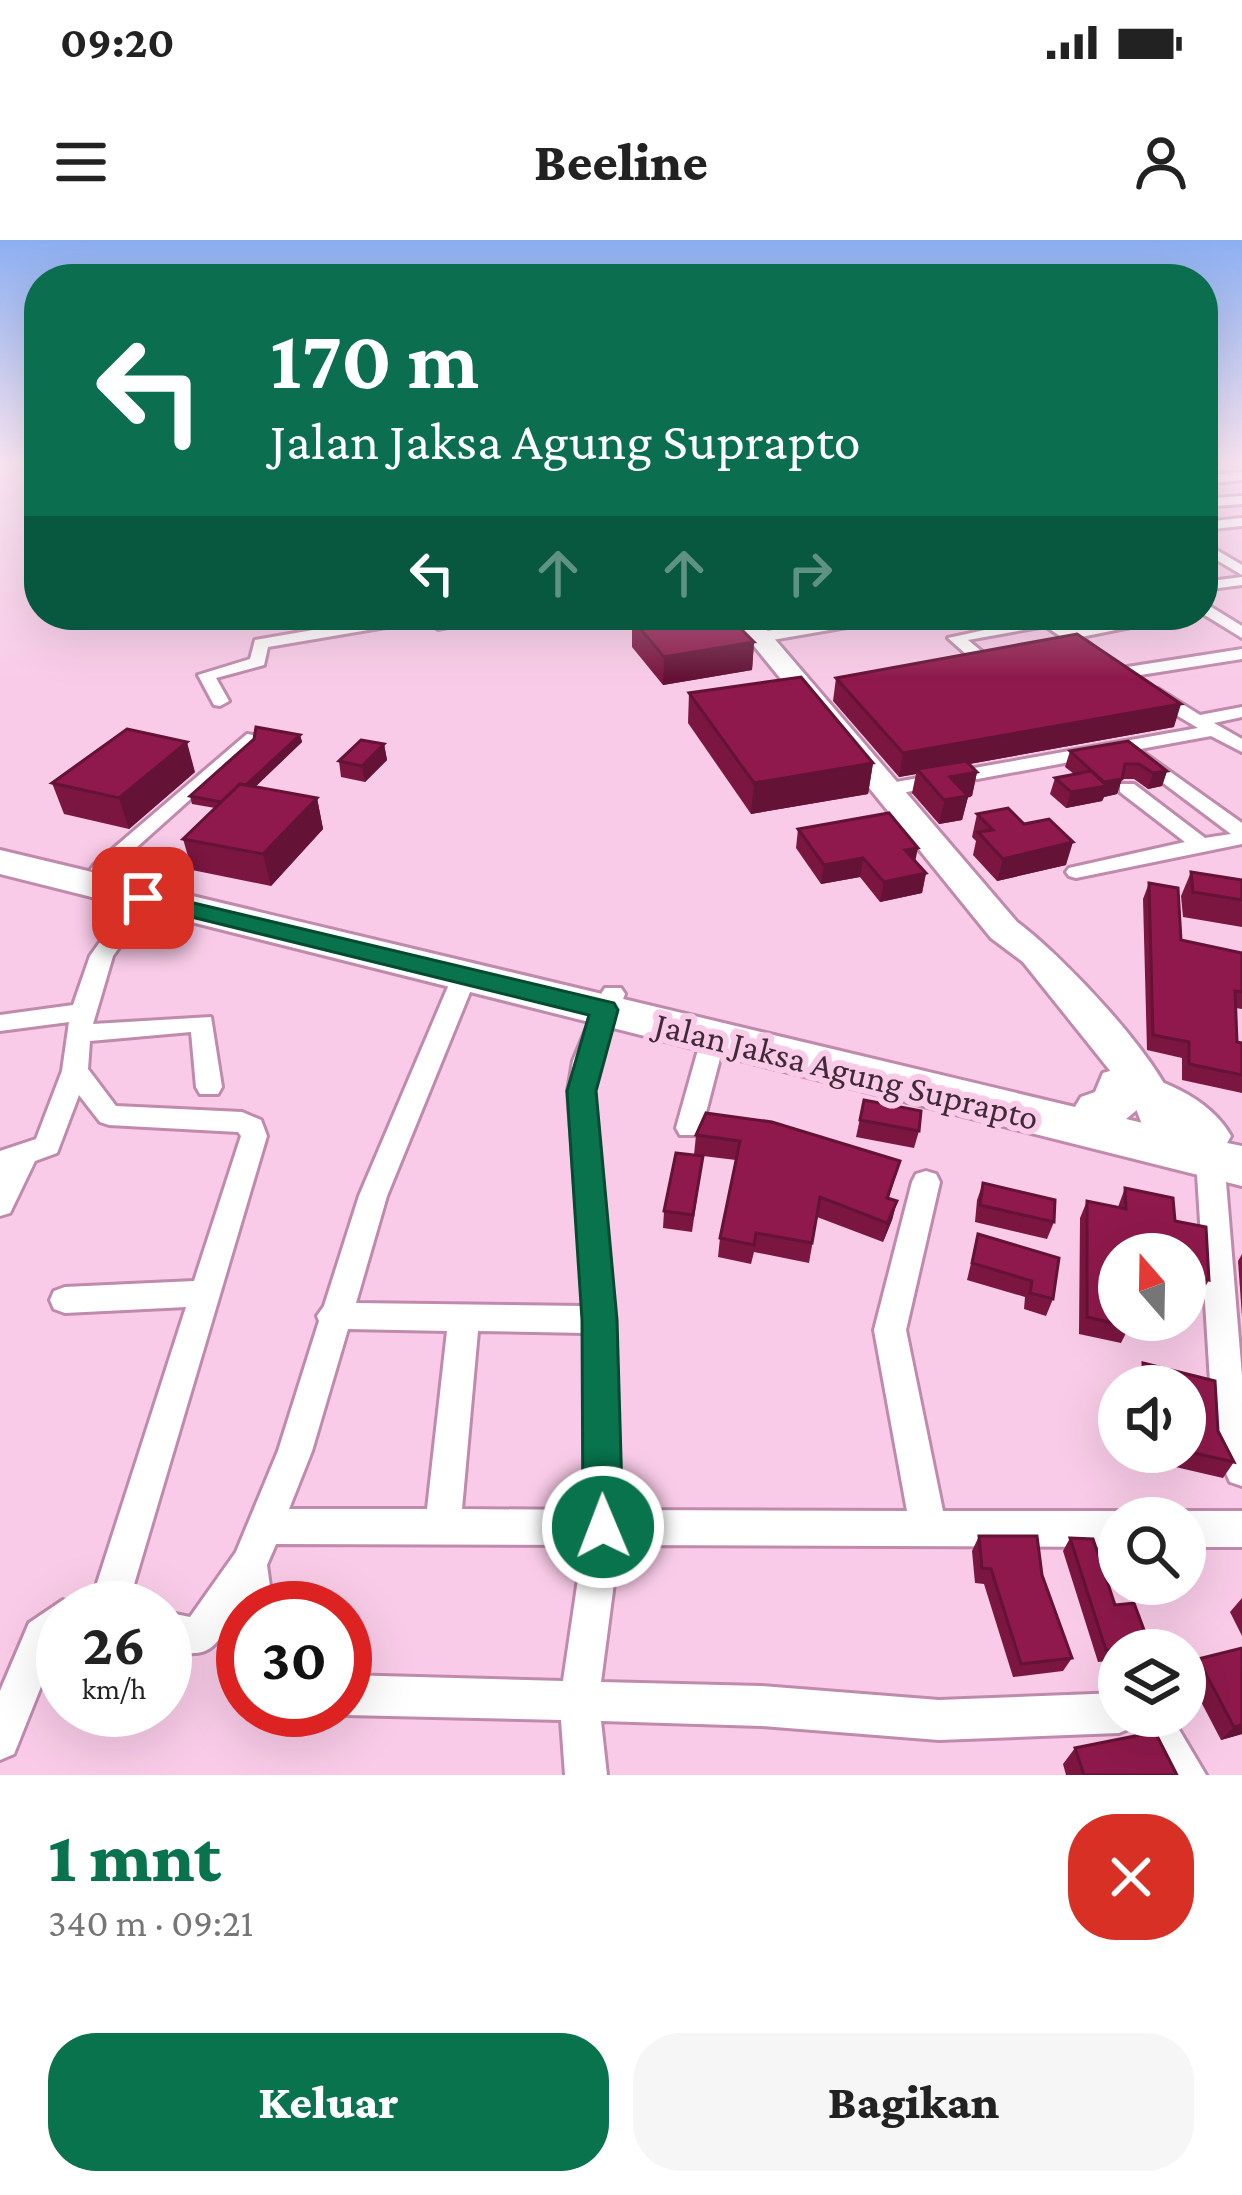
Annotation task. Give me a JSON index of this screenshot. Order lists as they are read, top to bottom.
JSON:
{
  "streets": {
    "highway": ["Jalan Jaksa Agung Suprapto"]
  },
  "north": "top",
  "page": {
    "status": "09:20",
    "header": "Beeline",
    "turn": ["170 m", "Jalan Jaksa Agung Suprapto"],
    "speed": "26 km/h",
    "limit": "30",
    "heading": ["1 mnt", "340 m · 09:21"],
    "buttons": ["Keluar", "Bagikan"]
  }
}
